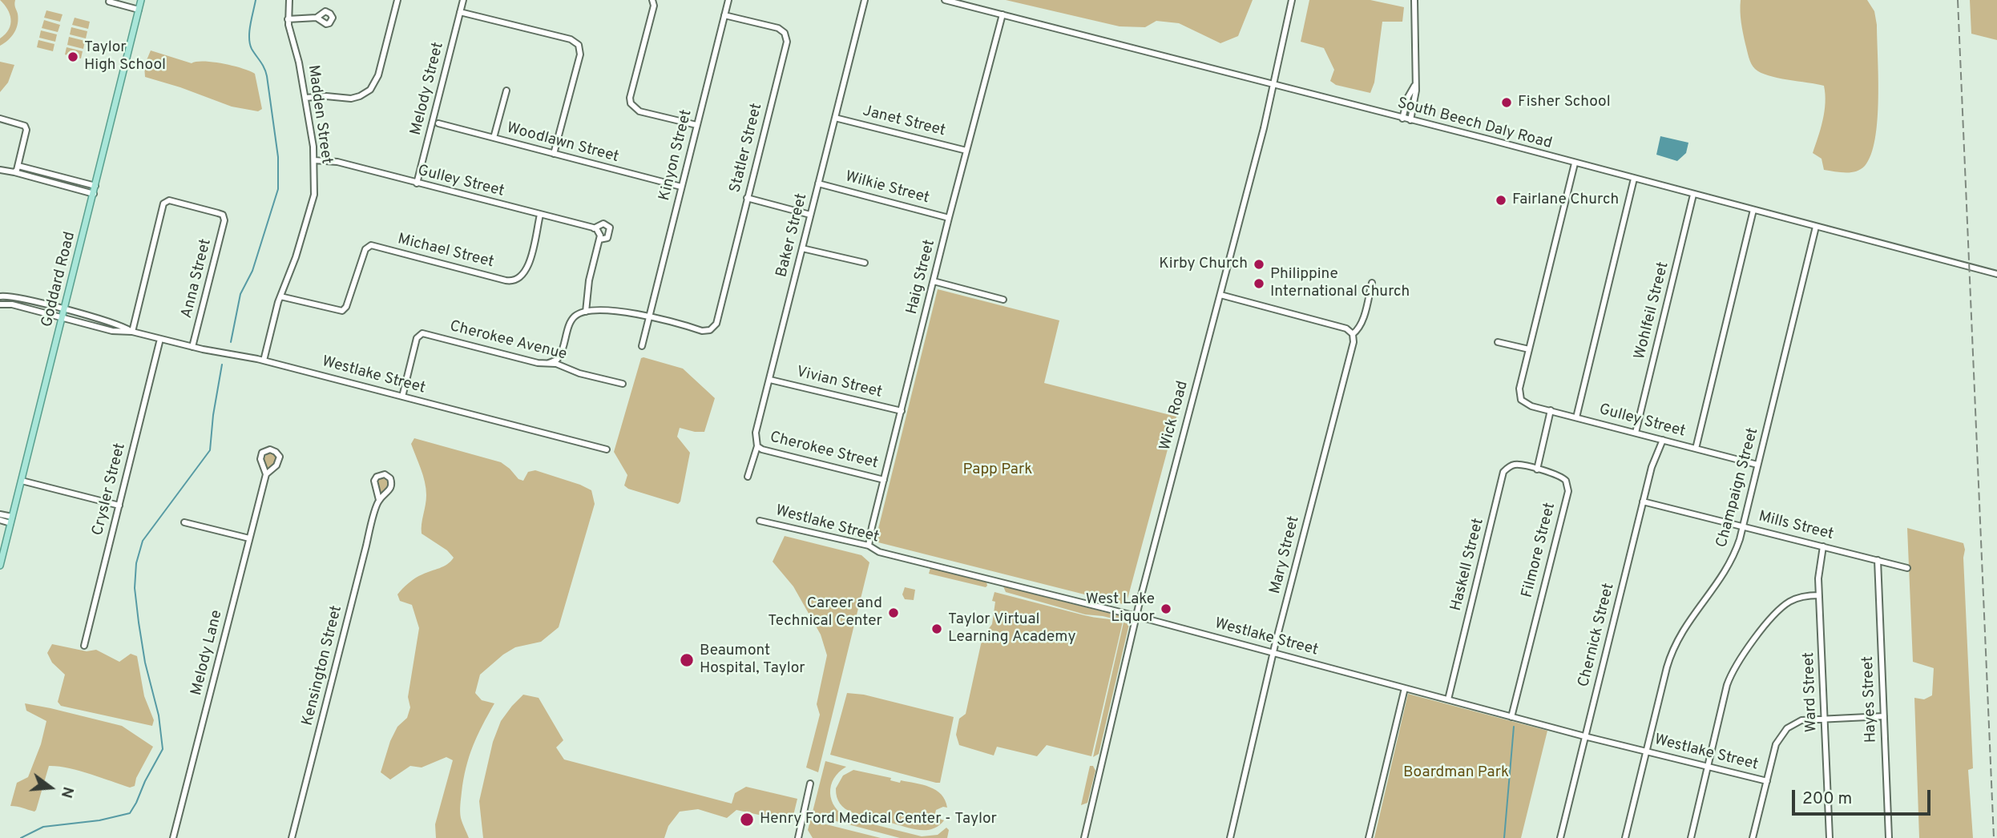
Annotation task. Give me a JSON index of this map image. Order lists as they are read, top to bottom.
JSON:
{
  "streets": {
    "main road": ["Goddard Road"],
    "street": [
      "Melody Street",
      "Madden Street",
      "Janet Street",
      "South Beech Daly Road",
      "Woodlawn Street",
      "Statler Street",
      "Kinyon Street",
      "Gulley Street",
      "Wilkie Street",
      "Baker Street",
      "Michael Street",
      "Haig Street",
      "Anna Street",
      "Wohlfeil Street",
      "Cherokee Avenue",
      "Westlake Street",
      "Vivian Street",
      "Wick Road",
      "Cherokee Street",
      "Champaign Street",
      "Crysler Street",
      "Mills Street",
      "Filmore Street",
      "Mary Street",
      "Haskell Street",
      "Chernick Street",
      "Melody Lane",
      "Kensington Street",
      "Ward Street",
      "Hayes Street"
    ]
  },
  "crossings": [
    ["Melody Street", "Gulley Street"],
    ["Madden Street", "Gulley Street"],
    ["Madden Street", "Michael Street"],
    ["Madden Street", "Westlake Street"],
    ["Janet Street", "Baker Street"],
    ["Janet Street", "Haig Street"],
    ["South Beech Daly Road", "Haig Street"],
    ["South Beech Daly Road", "Wohlfeil Street"],
    ["South Beech Daly Road", "Wick Road"],
    ["South Beech Daly Road", "Champaign Street"],
    ["Woodlawn Street", "Kinyon Street"],
    ["Statler Street", "Kinyon Street"],
    ["Gulley Street", "Michael Street"],
    ["Gulley Street", "Wohlfeil Street"],
    ["Gulley Street", "Champaign Street"],
    ["Gulley Street", "Chernick Street"],
    ["Wilkie Street", "Baker Street"],
    ["Wilkie Street", "Haig Street"],
    ["Baker Street", "Vivian Street"],
    ["Baker Street", "Cherokee Street"],
    ["Haig Street", "Westlake Street"],
    ["Haig Street", "Vivian Street"],
    ["Haig Street", "Cherokee Street"],
    ["Anna Street", "Westlake Street"],
    ["Goddard Road", "Westlake Street"],
    ["Cherokee Avenue", "Westlake Street"],
    ["Westlake Street", "Wick Road"],
    ["Westlake Street", "Champaign Street"],
    ["Westlake Street", "Crysler Street"],
    ["Westlake Street", "Filmore Street"],
    ["Westlake Street", "Mary Street"],
    ["Westlake Street", "Haskell Street"],
    ["Westlake Street", "Chernick Street"],
    ["Champaign Street", "Mills Street"],
    ["Mills Street", "Chernick Street"],
    ["Mills Street", "Ward Street"],
    ["Mills Street", "Hayes Street"],
    ["Filmore Street", "Haskell Street"]
  ],
  "parks": ["Papp Park", "Boardman Park"],
  "places": [
    "Taylor High School",
    "Fisher School",
    "Fairlane Church",
    "Kirby Church",
    "Philippine International Church",
    "West Lake Liquor",
    "Career and Technical Center",
    "Taylor Virtual Learning Academy",
    "Beaumont Hospital, Taylor",
    "Henry Ford Medical Center - Taylor"
  ],
  "scale_bar": "200 m",
  "north": "right"
}
